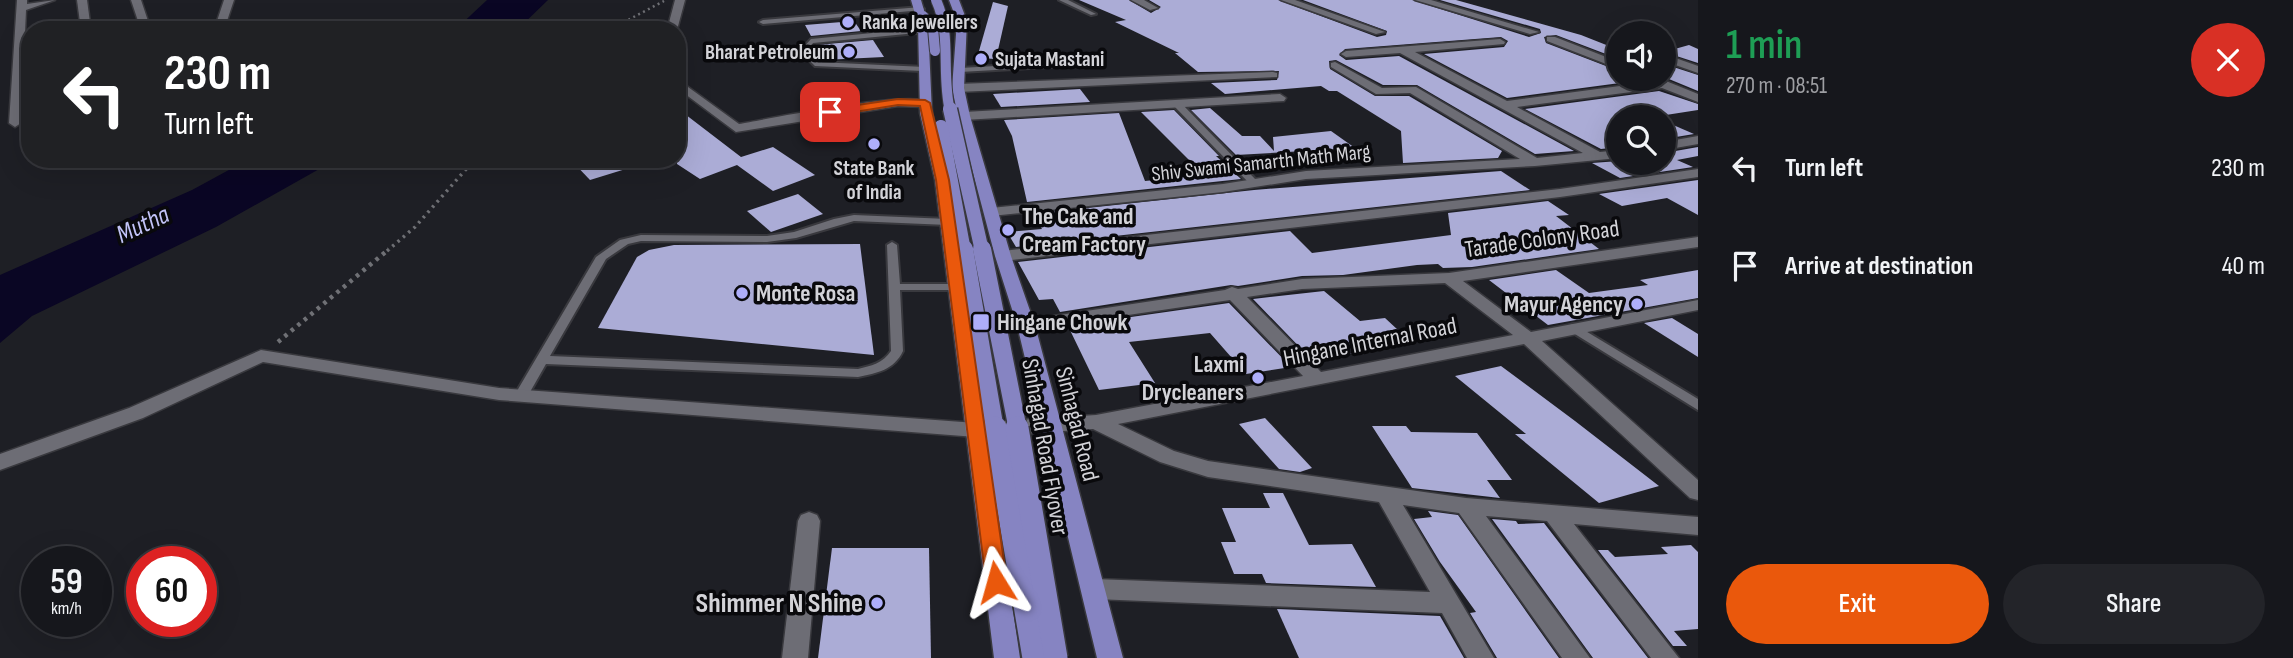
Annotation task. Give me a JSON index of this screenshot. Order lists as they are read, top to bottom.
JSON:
{
  "streets": {
    "main road": ["Sinhagad Road", "Sinhagad Road Flyover"],
    "street": ["Shiv Swami Samarth Math Marg", "Tarade Colony Road", "Hingane Internal Road"]
  },
  "crossings": [
    ["Shiv Swami Samarth Math Marg", "Sinhagad Road"],
    ["Tarade Colony Road", "Hingane Internal Road"],
    ["Hingane Internal Road", "Sinhagad Road"]
  ],
  "water": ["Mutha"],
  "places": {
    "other": [
      "Ranka Jewellers",
      "Bharat Petroleum",
      "Sujata Mastani",
      "State Bank of India",
      "The Cake and Cream Factory",
      "Monte Rosa",
      "Mayur Agency",
      "Laxmi Drycleaners",
      "Shimmer N Shine"
    ],
    "transit": ["Hingane Chowk"]
  },
  "page": {
    "heading": ["1 min", "270 m · 08:51"],
    "turn": ["230 m", "Turn left"],
    "list": [
      {
        "name": "Turn left",
        "value": "230 m"
      },
      {
        "name": "Arrive at destination",
        "value": "40 m"
      }
    ],
    "speed": "59 km/h",
    "limit": "60",
    "buttons": ["Exit", "Share"]
  }
}
